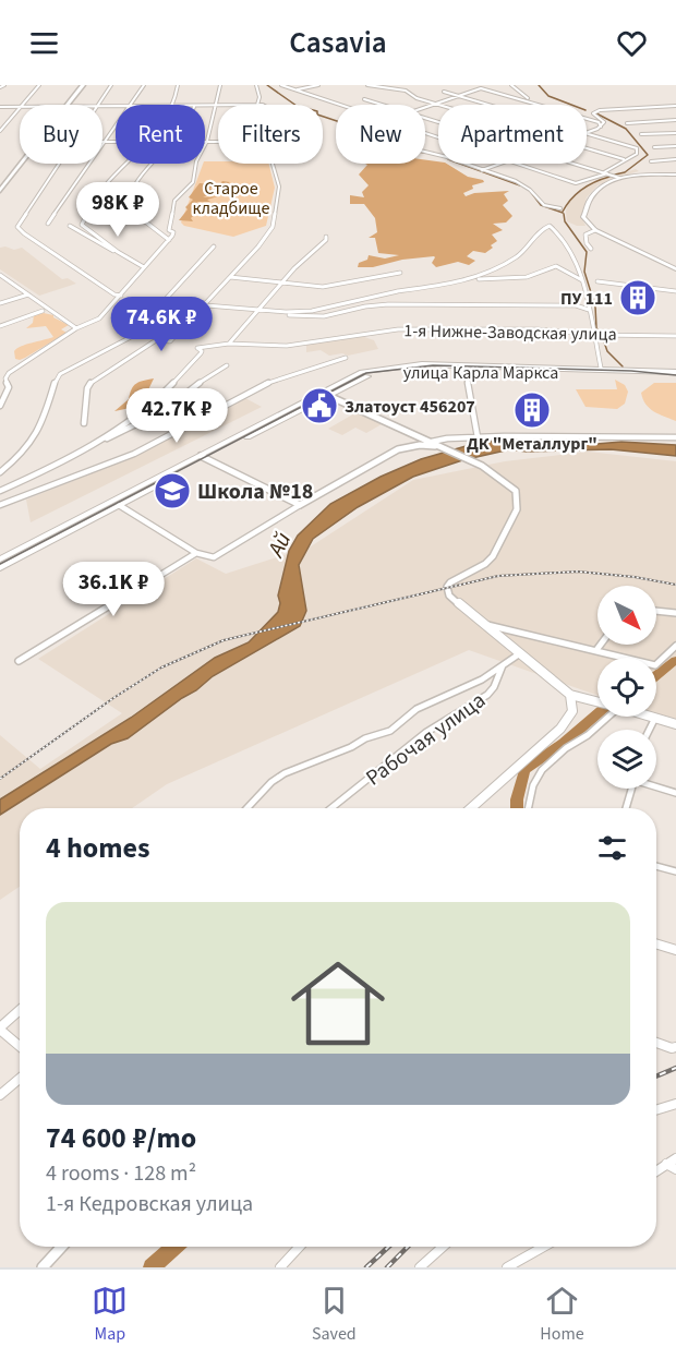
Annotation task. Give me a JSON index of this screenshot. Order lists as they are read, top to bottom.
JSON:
{
  "streets": {
    "main road": ["улица Карла Маркса"],
    "street": ["1-я Нижне-Заводская улица", "Рабочая улица"]
  },
  "water": ["Ай"],
  "parks": ["Старое кладбище"],
  "places": {
    "building": ["ПУ 111", "ДК \"Металлург\""],
    "public building": ["Златоуст 456207"],
    "school or university": ["Школа №18"]
  },
  "north": "bottom right",
  "page": {
    "header": "Casavia",
    "chip": [
      "Buy",
      "Rent",
      "Filters",
      "New",
      "Apartment"
    ],
    "price": [
      "98K ₽",
      "74.6K ₽",
      "42.7K ₽",
      "36.1K ₽"
    ],
    "heading": "4 homes",
    "list": [
      {
        "name": "74 600 ₽/mo",
        "note": "4 rooms · 128 m² · 1-я Кедровская улица"
      }
    ],
    "tabs": ["Map", "Saved", "Home"]
  }
}
